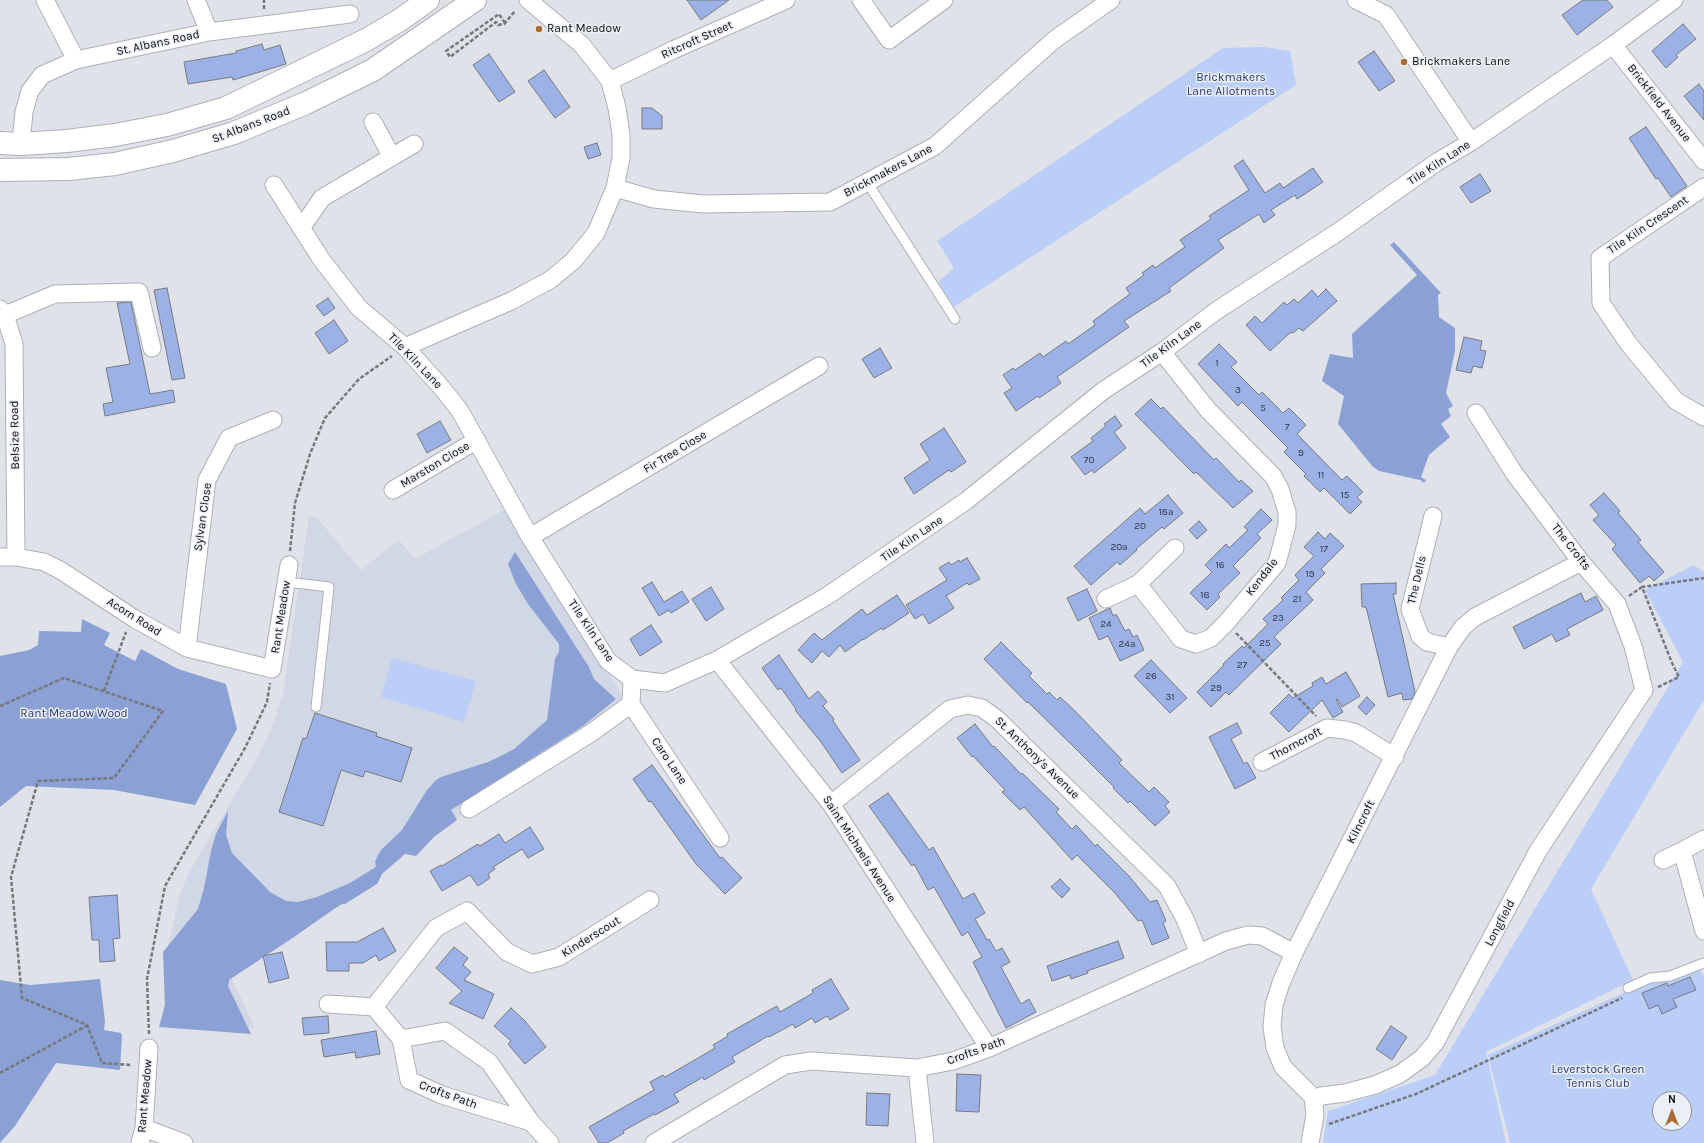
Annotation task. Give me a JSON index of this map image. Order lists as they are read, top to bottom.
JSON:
{
  "streets": {
    "main road": ["St Albans Road"],
    "street": [
      "Ritcroft Street",
      "St. Albans Road",
      "Brickfield Avenue",
      "Tile Kiln Lane",
      "Brickmakers Lane",
      "Tile Kiln Crescent",
      "Belsize Road",
      "Fir Tree Close",
      "Marston Close",
      "Sylvan Close",
      "The Crofts",
      "Kendale",
      "The Dells",
      "Acorn Road",
      "Rant Meadow",
      "Thorncroft",
      "St. Anthony's Avenue",
      "Caro Lane",
      "Kilncroft",
      "Saint Michaels Avenue",
      "Longfield",
      "Kinderscout",
      "Crofts Path"
    ]
  },
  "crossings": [
    ["St. Albans Road", "St Albans Road"],
    ["Brickfield Avenue", "Tile Kiln Lane"],
    ["Tile Kiln Lane", "Fir Tree Close"],
    ["Tile Kiln Lane", "Marston Close"],
    ["Tile Kiln Lane", "Kendale"],
    ["Tile Kiln Lane", "Saint Michaels Avenue"],
    ["Belsize Road", "Acorn Road"],
    ["Sylvan Close", "Acorn Road"],
    ["The Crofts", "Kilncroft"],
    ["The Crofts", "Longfield"],
    ["The Dells", "Kilncroft"],
    ["Acorn Road", "Rant Meadow"],
    ["Thorncroft", "Kilncroft"],
    ["St. Anthony's Avenue", "Saint Michaels Avenue"],
    ["St. Anthony's Avenue", "Crofts Path"],
    ["Kilncroft", "Longfield"],
    ["Kilncroft", "Crofts Path"],
    ["Saint Michaels Avenue", "Crofts Path"]
  ],
  "parks": ["Brickmakers Lane Allotments", "Rant Meadow Wood", "Leverstock Green Tennis Club"],
  "places": ["Rant Meadow", "Brickmakers Lane"],
  "house_numbers": [
    "1",
    "3",
    "5",
    "7",
    "9",
    "70",
    "11",
    "15",
    "18a",
    "20",
    "20a",
    "17",
    "16",
    "19",
    "18",
    "21",
    "23",
    "24",
    "25",
    "24a",
    "27",
    "26",
    "29",
    "31"
  ],
  "north": "top"
}
